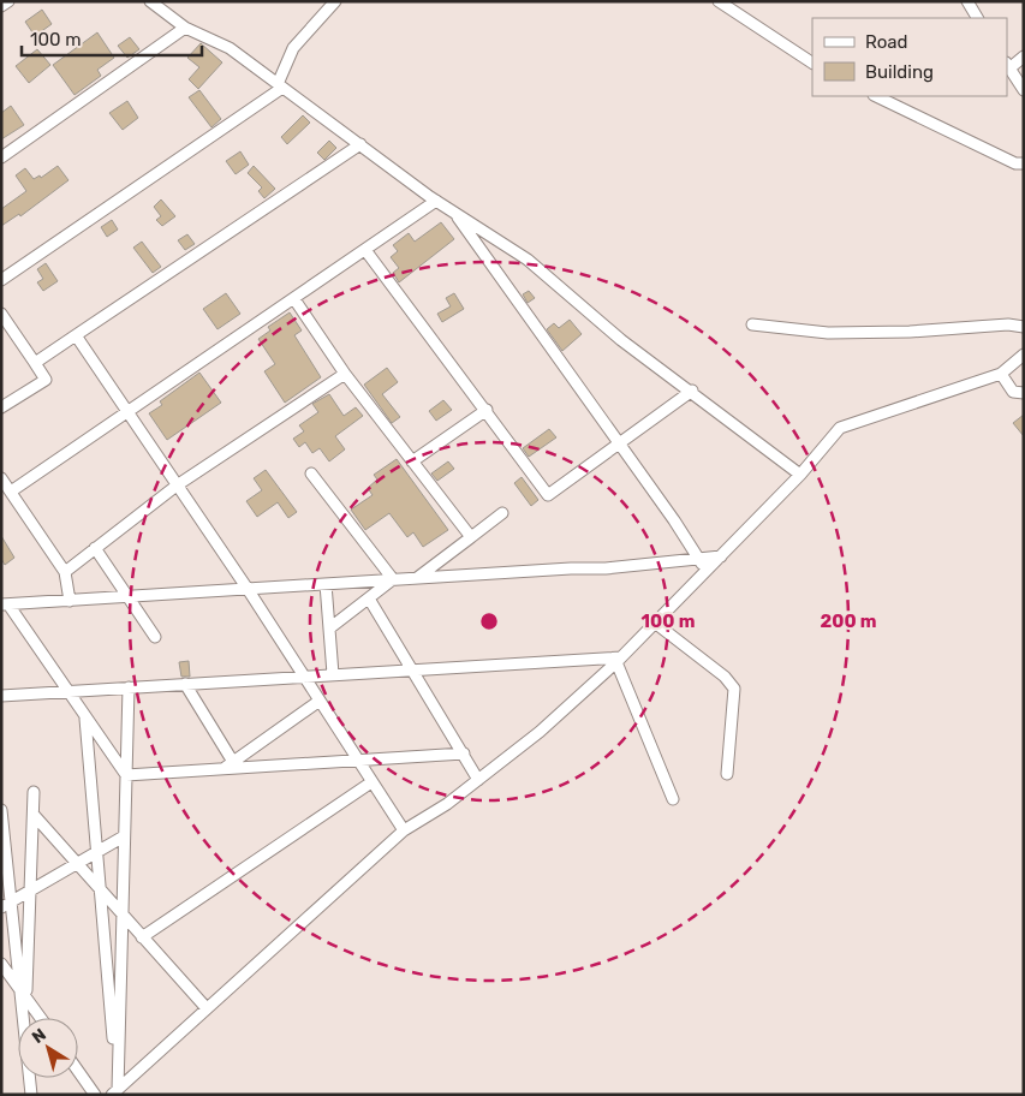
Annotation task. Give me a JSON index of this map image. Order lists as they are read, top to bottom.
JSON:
{
  "legend": ["Road", "Building"],
  "scale_bar": "100 m",
  "north": "top left",
  "rings": ["100 m", "200 m"]
}
